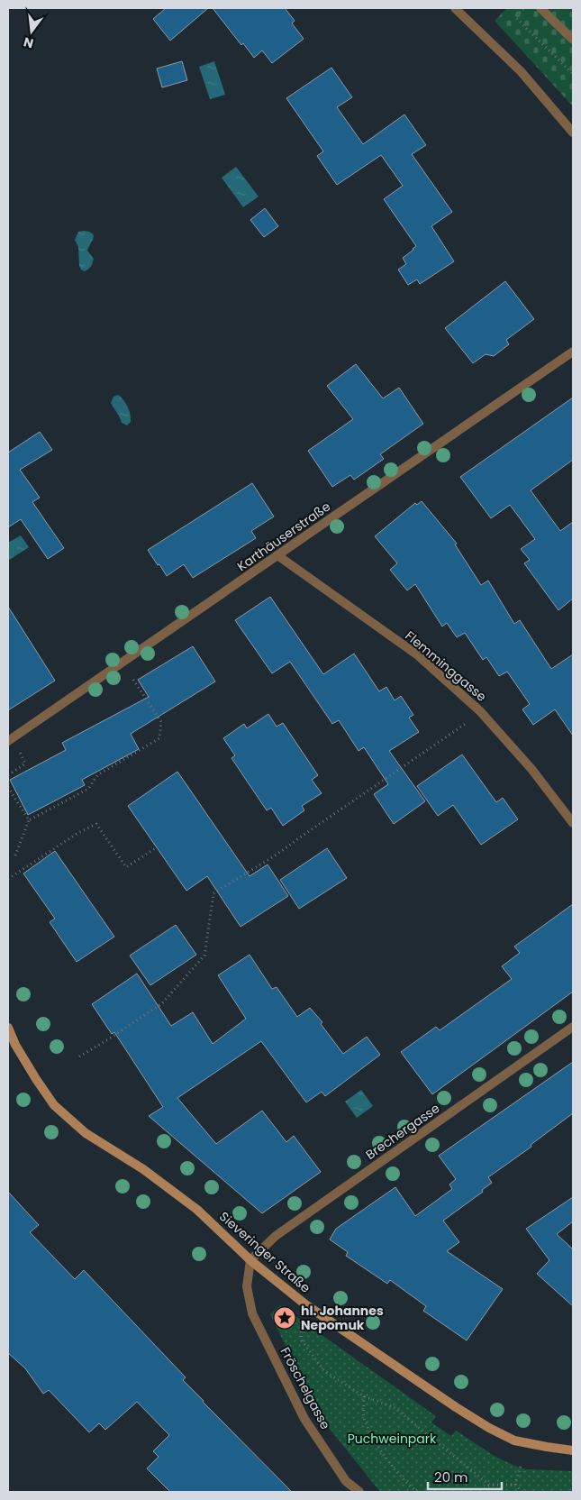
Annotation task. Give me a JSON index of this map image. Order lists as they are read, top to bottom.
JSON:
{
  "streets": {
    "main road": ["Sieveringer Straße"],
    "street": [
      "Karthäuserstraße",
      "Flemminggasse",
      "Brechergasse",
      "Fröschelgasse"
    ]
  },
  "crossings": [
    ["Karthäuserstraße", "Flemminggasse"],
    ["Brechergasse", "Sieveringer Straße"],
    ["Brechergasse", "Fröschelgasse"],
    ["Sieveringer Straße", "Fröschelgasse"]
  ],
  "parks": ["Puchweinpark"],
  "places": {
    "place": ["hl. Johannes Nepomuk"]
  },
  "scale_bar": "20 m",
  "north": "bottom"
}
